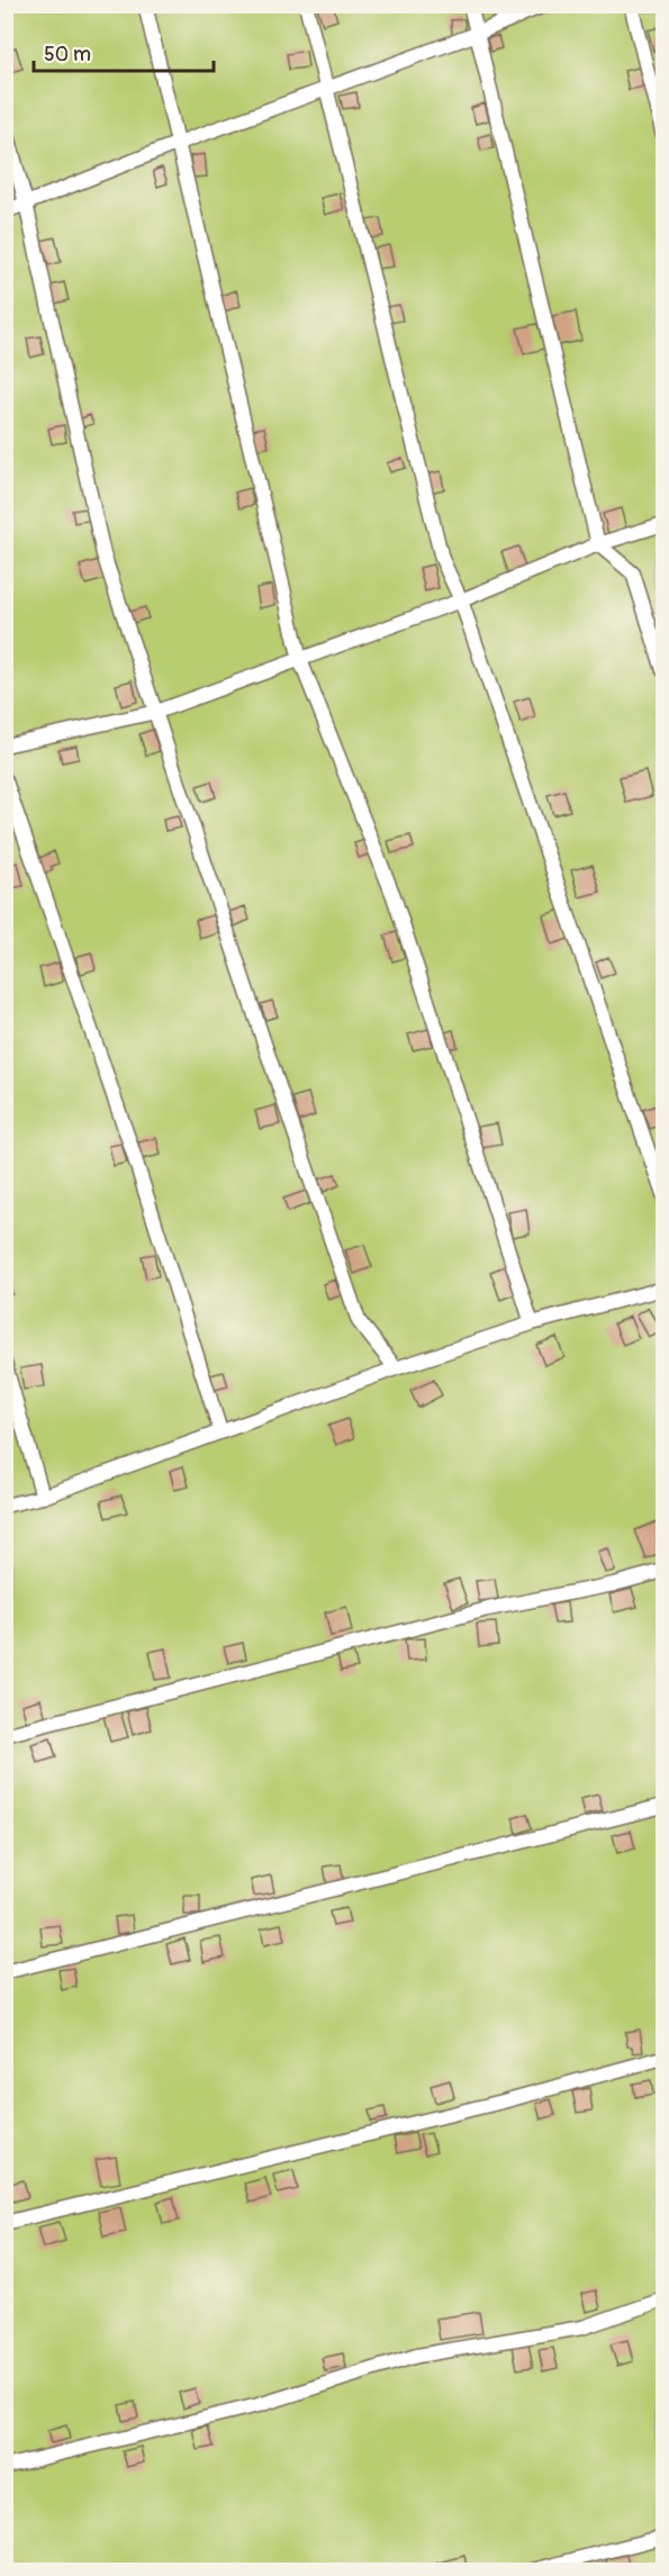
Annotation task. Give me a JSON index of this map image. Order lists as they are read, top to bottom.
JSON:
{
  "scale_bar": "50 m"
}
